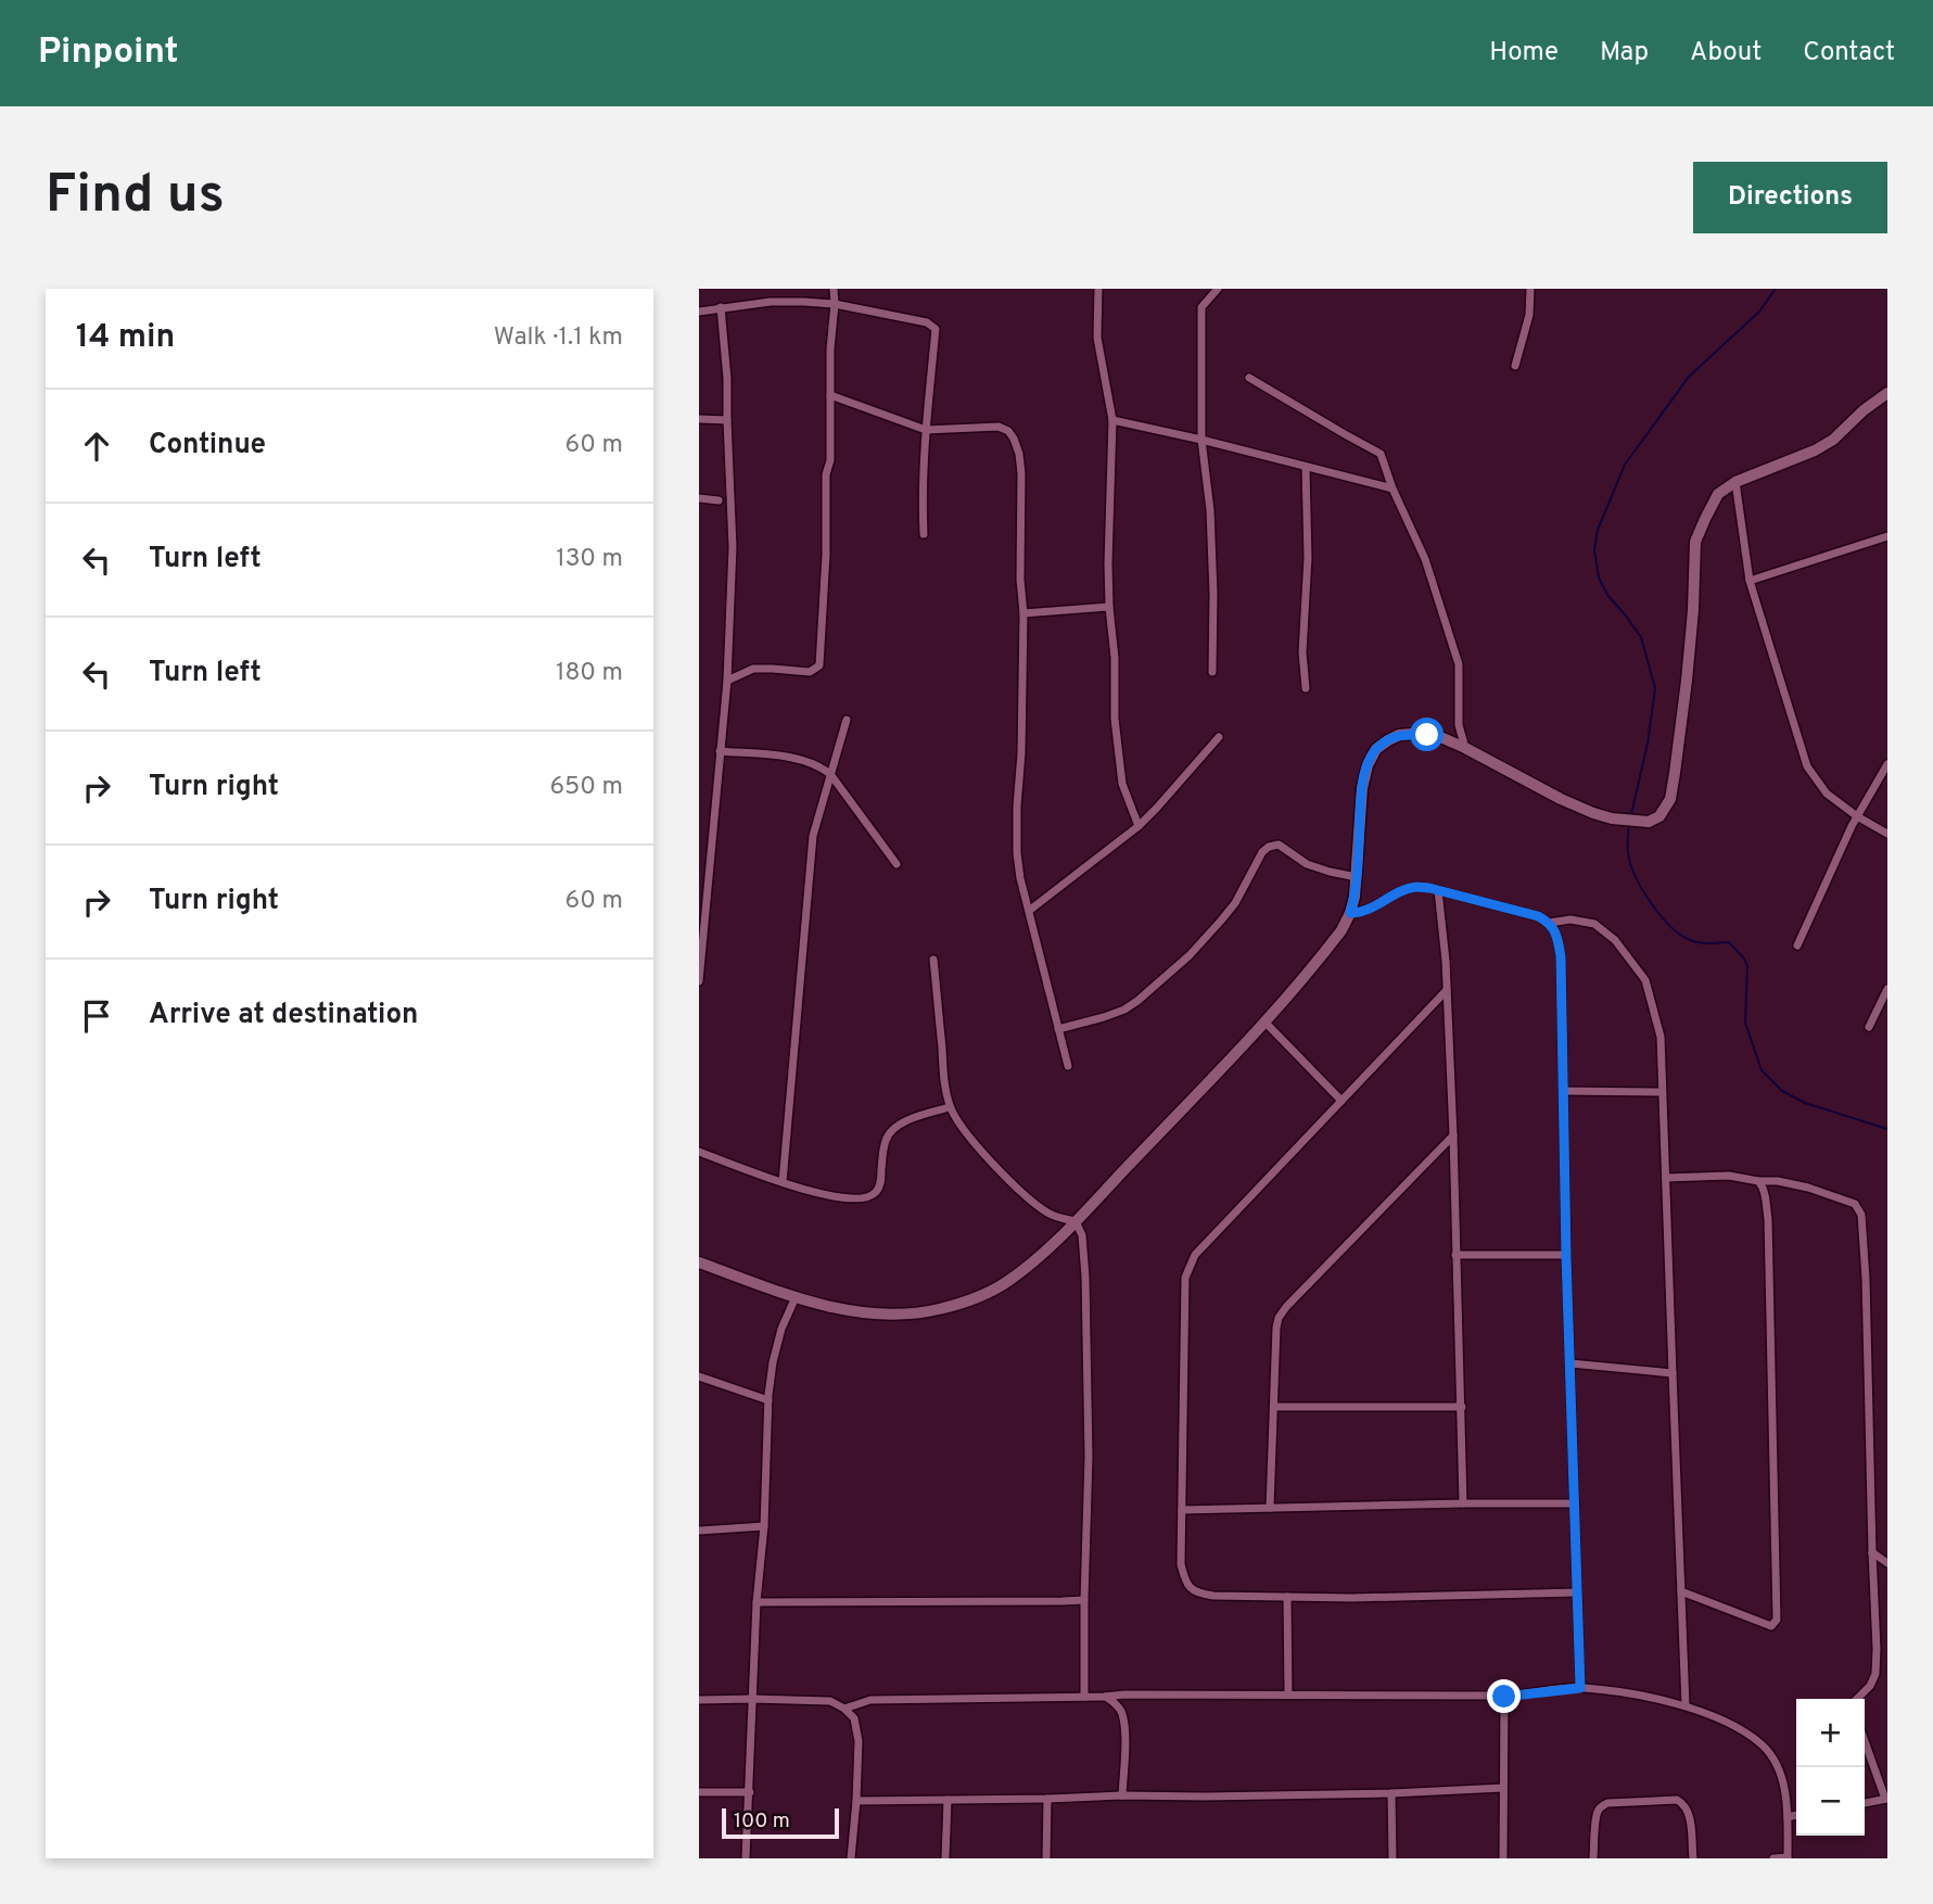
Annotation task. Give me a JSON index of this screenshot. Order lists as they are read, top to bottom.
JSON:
{
  "scale_bar": "100 m",
  "page": {
    "header": "Pinpoint",
    "nav": [
      "Home",
      "Map",
      "About",
      "Contact"
    ],
    "buttons": "Directions",
    "title": "Find us",
    "heading": ["14 min", "Walk · 1.1 km"],
    "list": [
      ["Continue", "60 m"],
      ["Turn left", "130 m"],
      ["Turn left", "180 m"],
      ["Turn right", "650 m"],
      ["Turn right", "60 m"],
      "Arrive at destination"
    ],
    "map_buttons": ["+", "−"],
    "scale": "100 m"
  }
}
